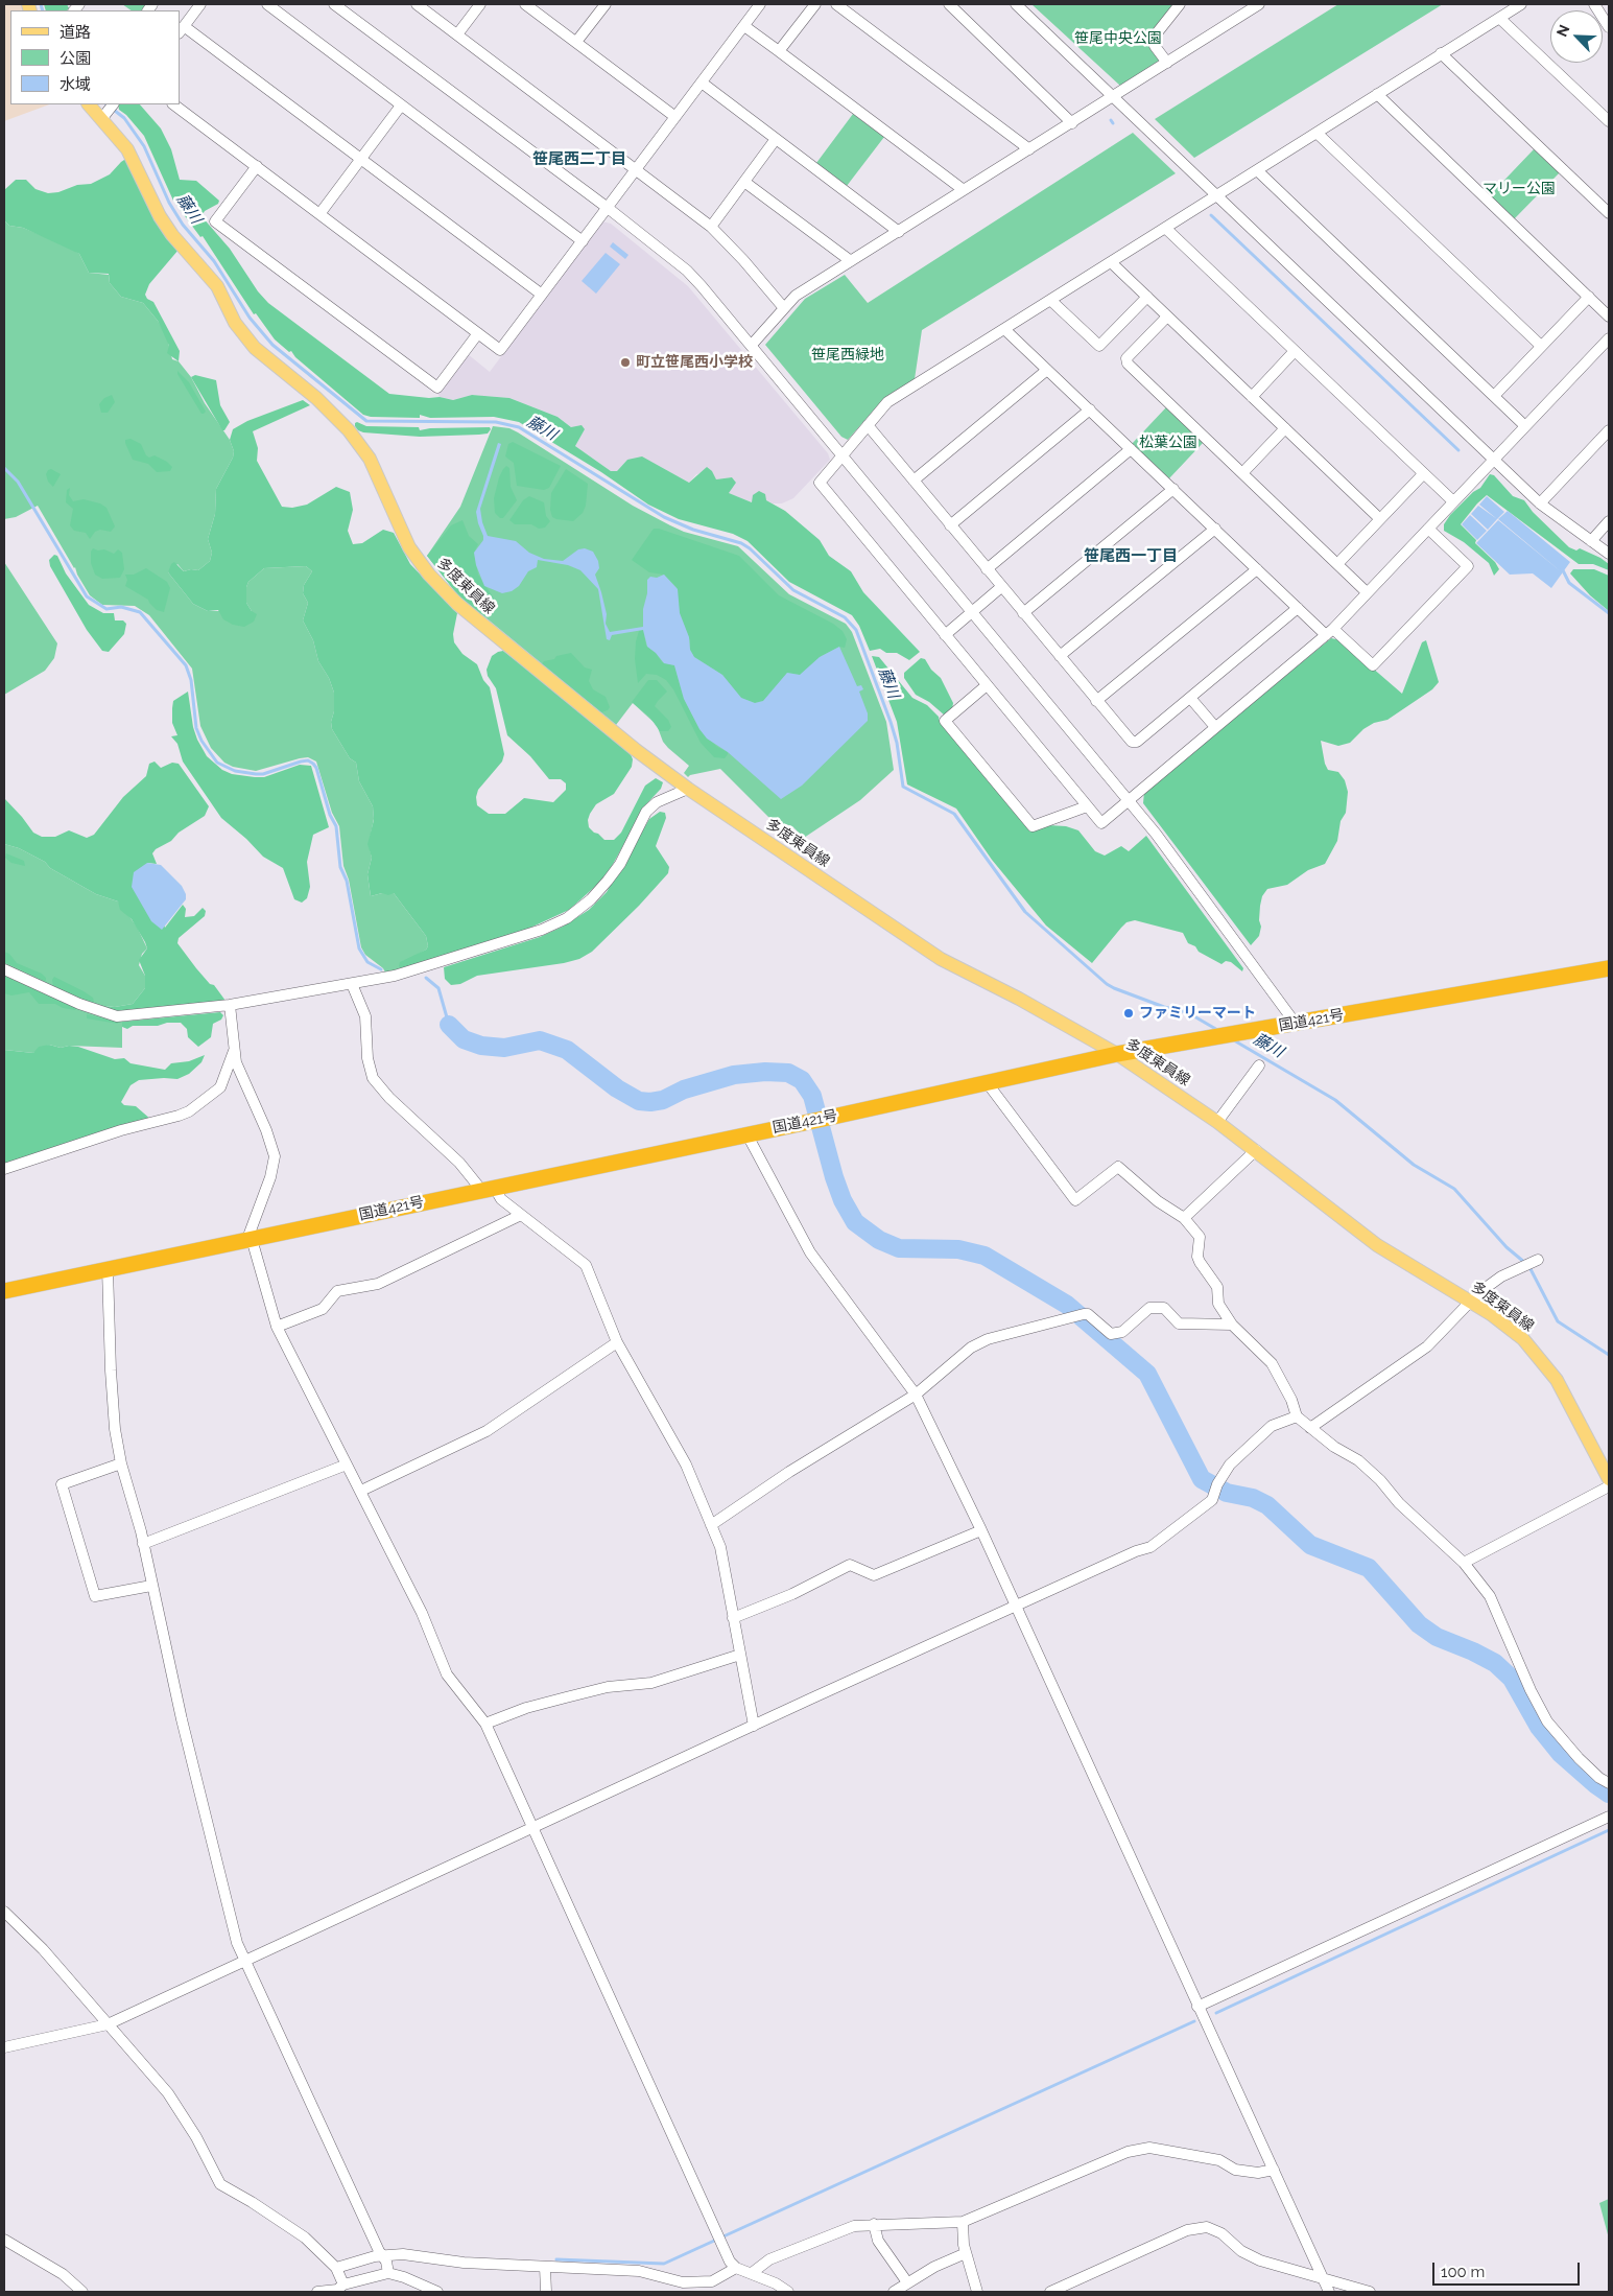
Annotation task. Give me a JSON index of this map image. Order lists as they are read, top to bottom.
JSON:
{
  "streets": {
    "highway": ["国道421号"],
    "main road": ["多度東員線"]
  },
  "crossings": [
    ["多度東員線", "国道421号"]
  ],
  "districts": ["笹尾西二丁目", "笹尾西一丁目"],
  "water": ["藤川"],
  "parks": [
    "笹尾中央公園",
    "マリー公園",
    "笹尾西緑地",
    "松葉公園"
  ],
  "places": ["町立笹尾西小学校", "ファミリーマート"],
  "legend": ["道路", "公園", "水域"],
  "scale_bar": "100 m",
  "north": "top left"
}
